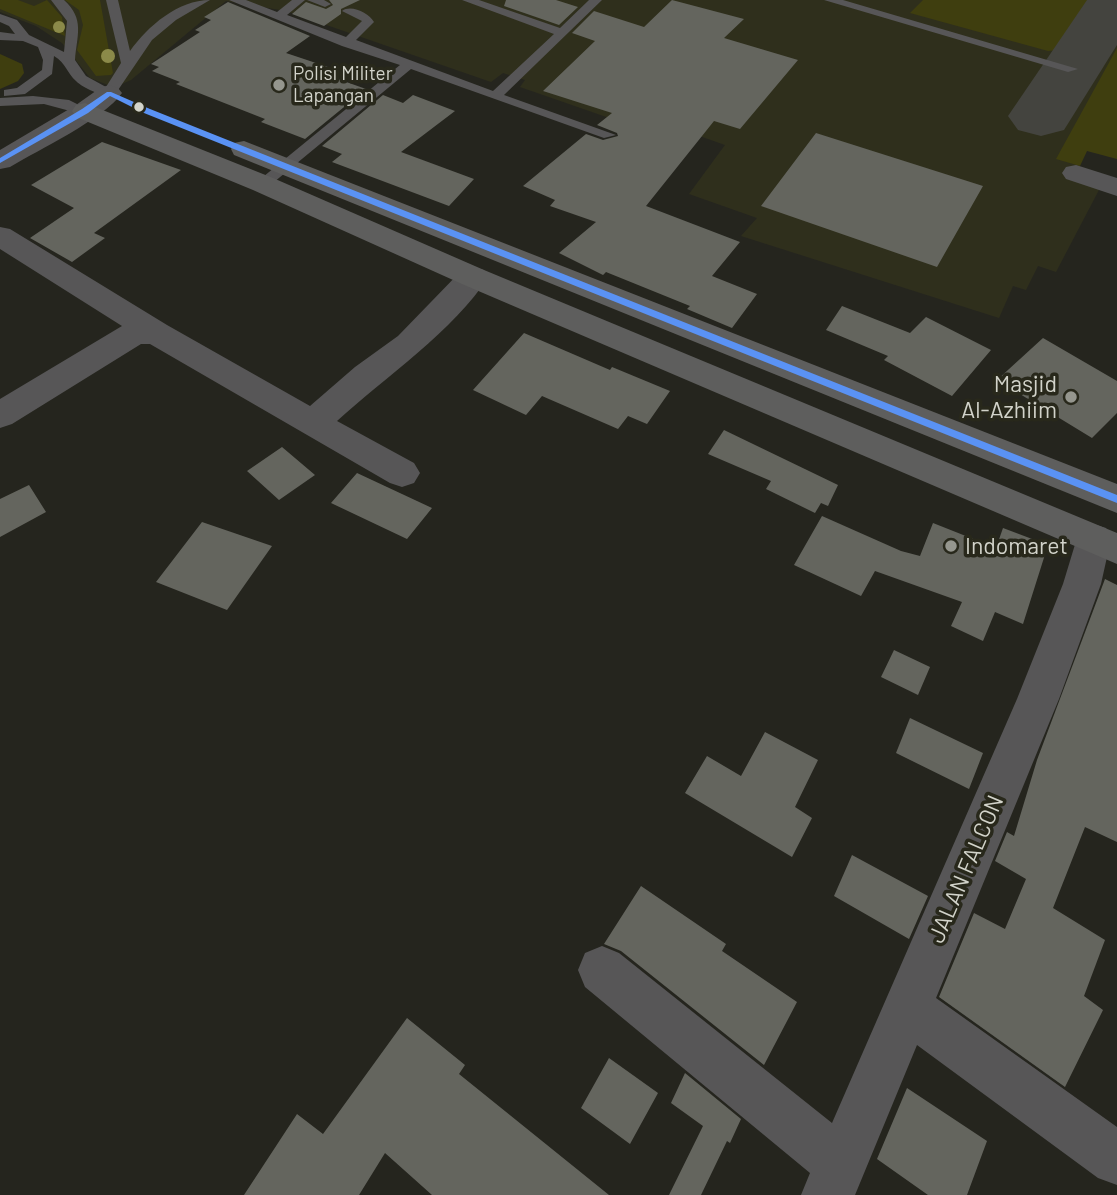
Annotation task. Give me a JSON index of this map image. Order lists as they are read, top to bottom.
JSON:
{
  "streets": {
    "street": ["JALAN FALCON"]
  },
  "places": ["Polisi Militer Lapangan", "Masjid Al-Azhiim", "Indomaret"]
}
